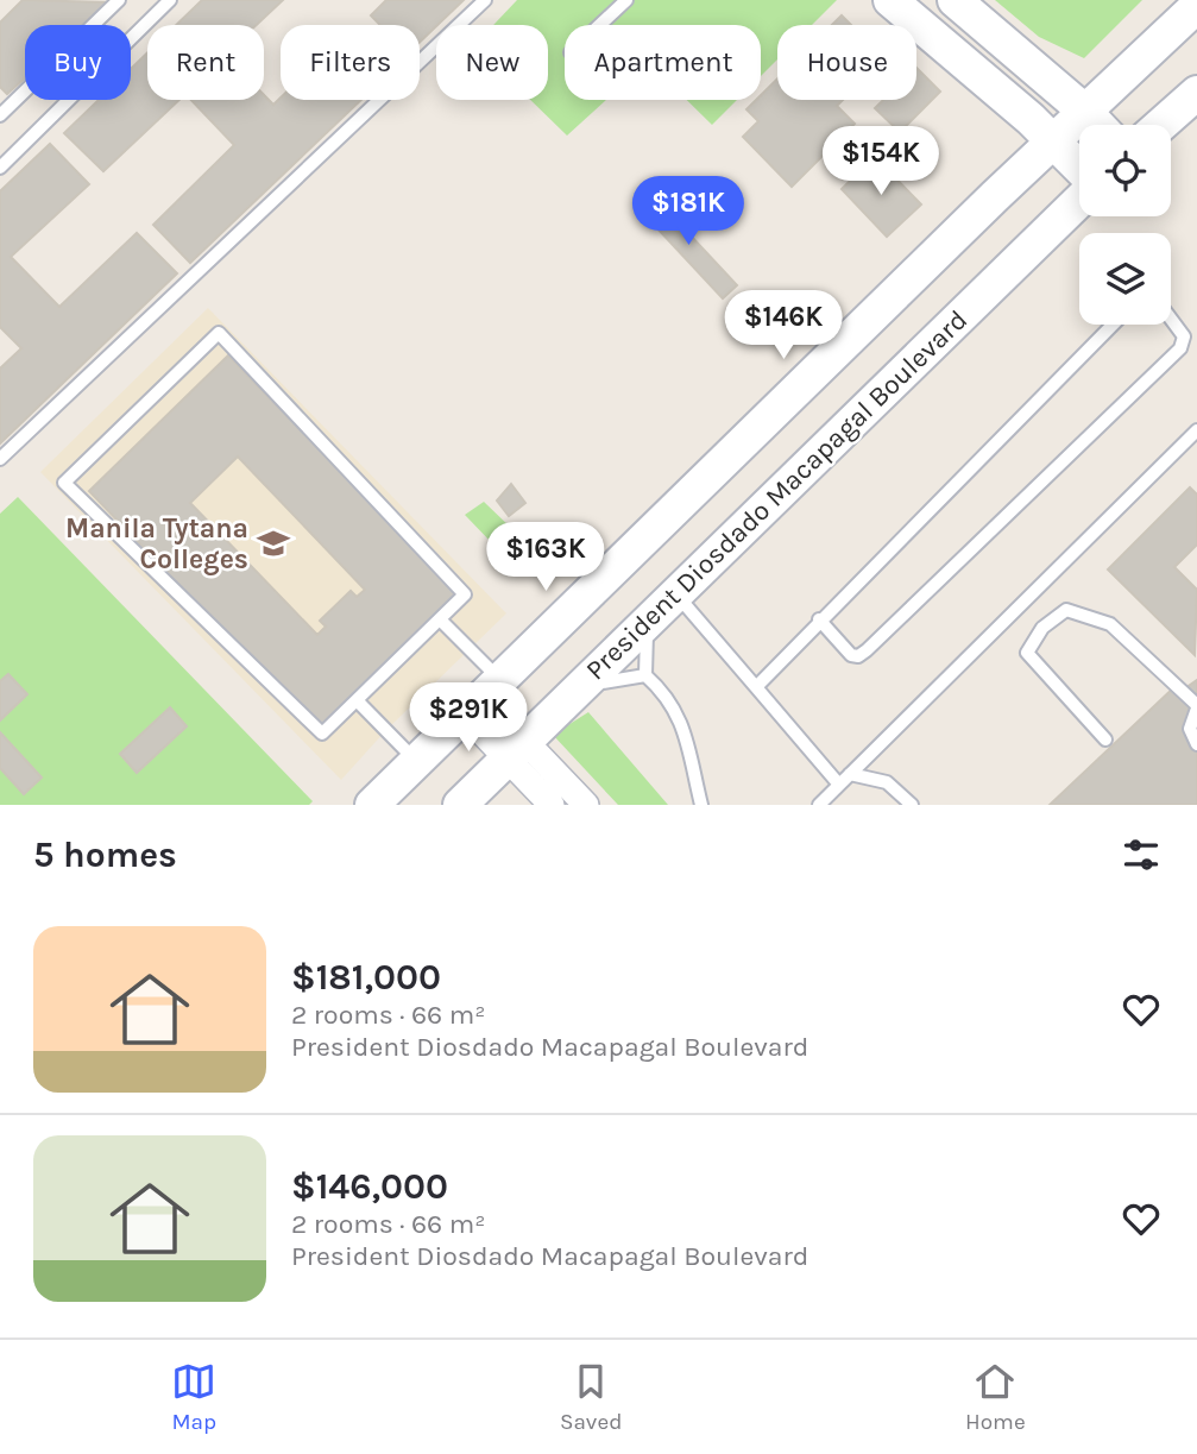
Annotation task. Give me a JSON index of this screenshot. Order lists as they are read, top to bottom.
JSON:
{
  "streets": {
    "main road": ["President Diosdado Macapagal Boulevard"]
  },
  "places": {
    "school or university": ["Manila Tytana Colleges"]
  },
  "page": {
    "chip": [
      "Buy",
      "Rent",
      "Filters",
      "New",
      "Apartment",
      "House"
    ],
    "price": [
      "$154K",
      "$181K",
      "$146K",
      "$163K",
      "$291K"
    ],
    "heading": "5 homes",
    "list": [
      {
        "name": "$181,000",
        "note": "2 rooms · 66 m² · President Diosdado Macapagal Boulevard"
      },
      {
        "name": "$146,000",
        "note": "2 rooms · 66 m² · President Diosdado Macapagal Boulevard"
      }
    ],
    "tabs": ["Map", "Saved", "Home"]
  }
}
